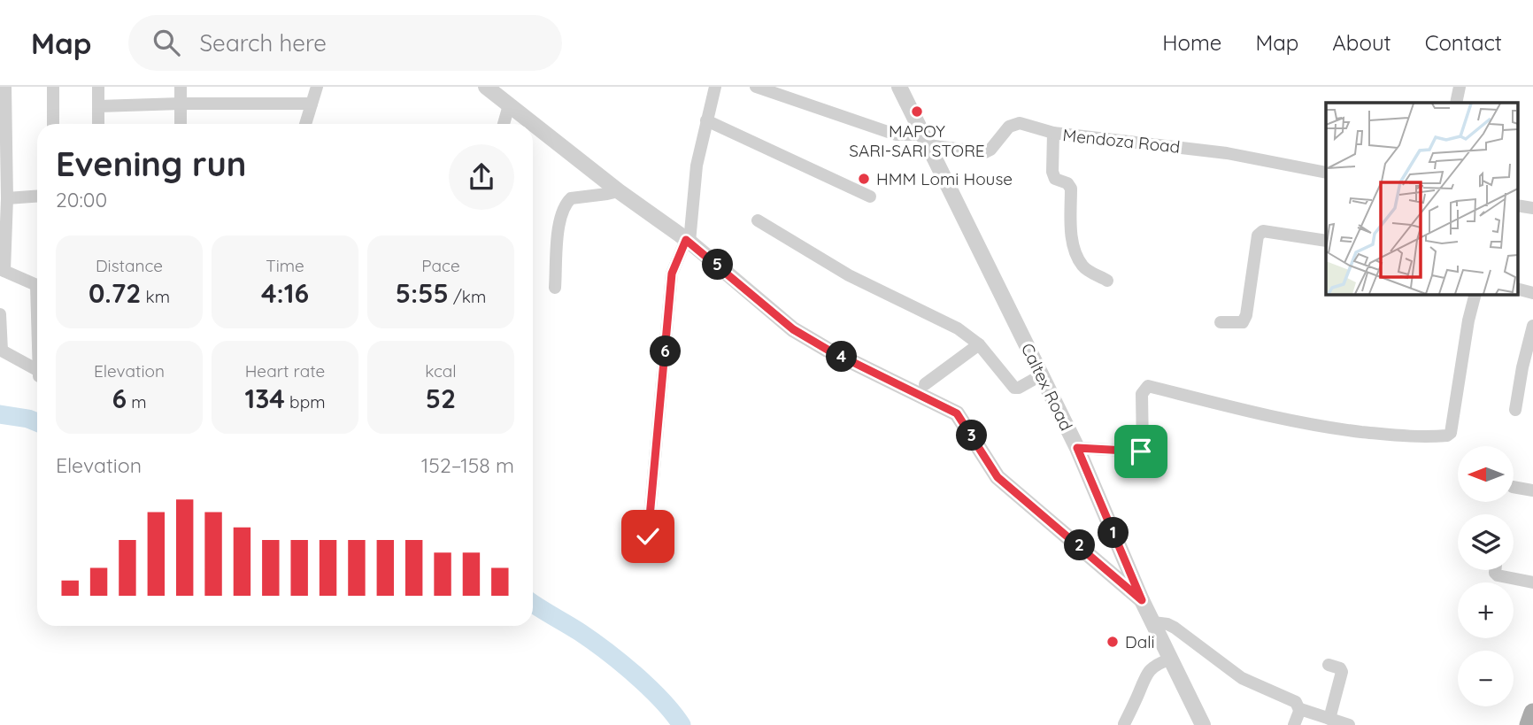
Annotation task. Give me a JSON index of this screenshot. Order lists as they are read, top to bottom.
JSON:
{
  "streets": {
    "street": ["Mendoza Road", "Caltex Road"]
  },
  "crossings": [
    ["Mendoza Road", "Caltex Road"]
  ],
  "places": ["MAPOY SARI-SARI STORE", "HMM Lomi House", "Dali"],
  "north": "left",
  "page": {
    "header": "Map",
    "search": "Search here",
    "nav": [
      "Home",
      "Map",
      "About",
      "Contact"
    ],
    "heading": ["Evening run", "20:00"],
    "stats": [
      ["Distance", "0.72 km"],
      ["Time", "4:16"],
      ["Pace", "5:55 /km"],
      ["Elevation", "6 m"],
      ["Heart rate", "134 bpm"],
      ["kcal", "52"]
    ],
    "pins": [
      "5",
      "6",
      "4",
      "3",
      "1",
      "2"
    ],
    "chart": ["Elevation", "152–158 m"],
    "map_buttons": ["+", "−"]
  }
}
